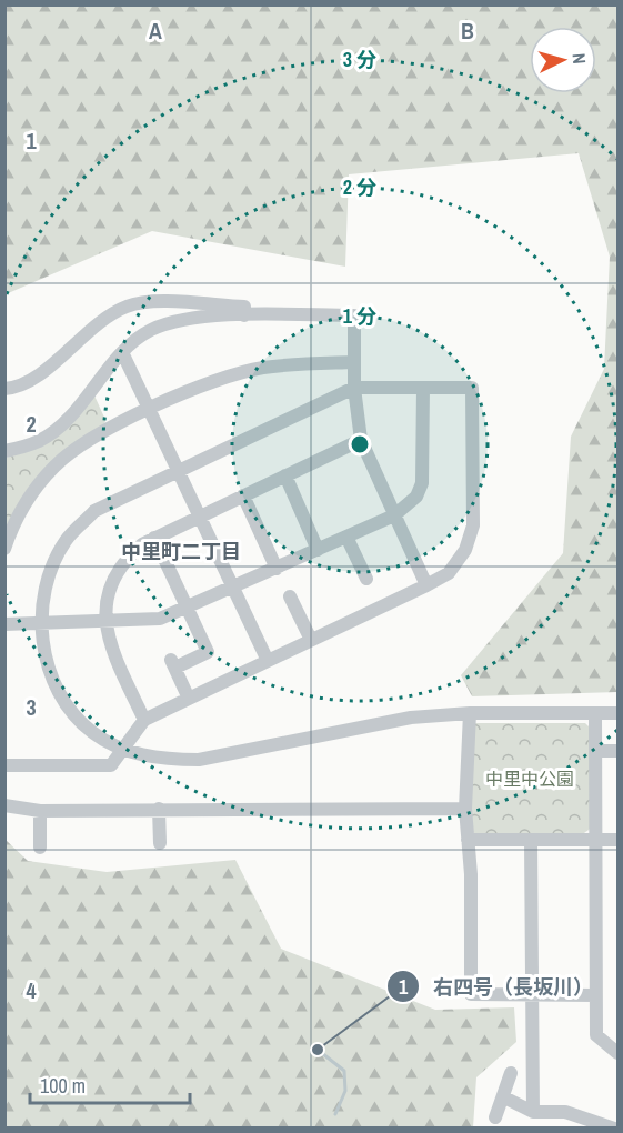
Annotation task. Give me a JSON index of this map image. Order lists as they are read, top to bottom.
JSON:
{
  "districts": ["中里町二丁目"],
  "parks": ["中里中公園"],
  "places": ["右四号（長坂川）"],
  "scale_bar": "100 m",
  "north": "right",
  "grid": {
    "columns": ["A", "B"],
    "rows": [
      "1",
      "2",
      "3",
      "4"
    ]
  },
  "rings": ["3 分", "2 分", "1 分"]
}
